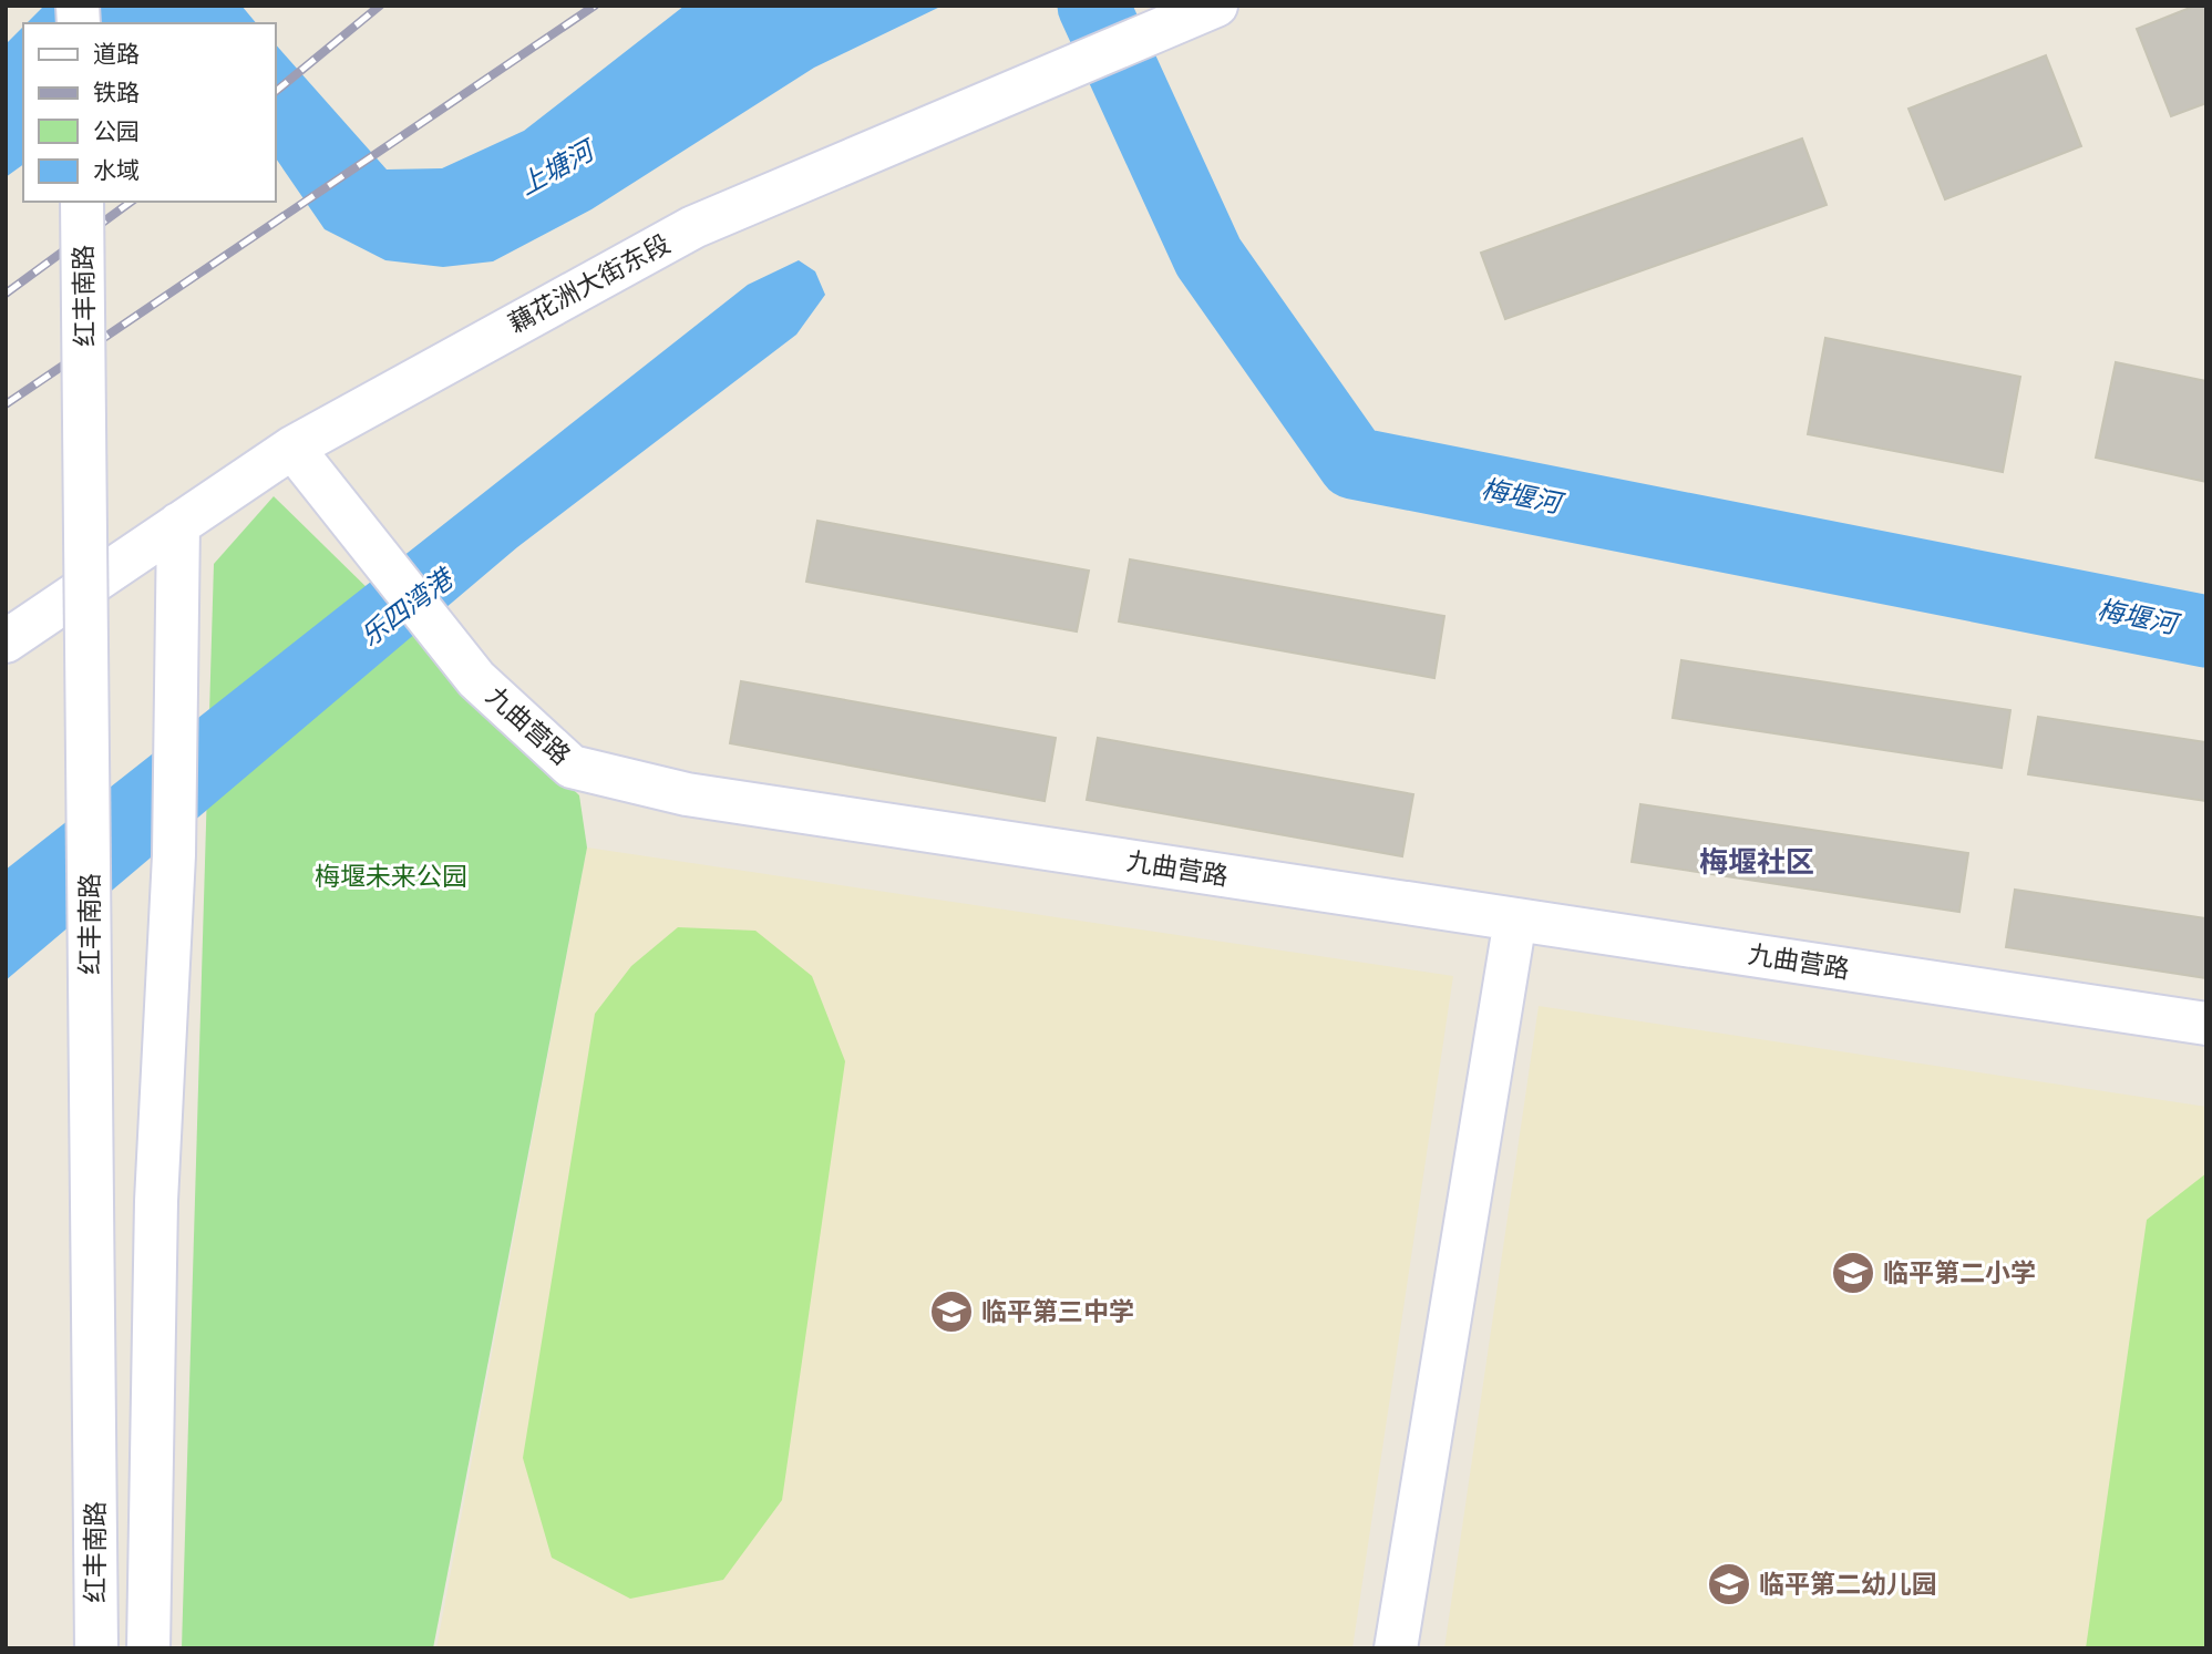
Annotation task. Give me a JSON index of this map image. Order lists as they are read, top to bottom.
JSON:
{
  "streets": {
    "street": ["藕花洲大街东段", "红丰南路", "九曲营路"]
  },
  "crossings": [
    ["藕花洲大街东段", "九曲营路"]
  ],
  "districts": ["梅堰社区"],
  "water": ["上塘河", "梅堰河", "乐四湾港"],
  "parks": ["梅堰未来公园"],
  "places": {
    "school or university": ["临平第二小学", "临平第三中学", "临平第二幼儿园"]
  },
  "legend": [
    "道路",
    "铁路",
    "公园",
    "水域"
  ]
}
